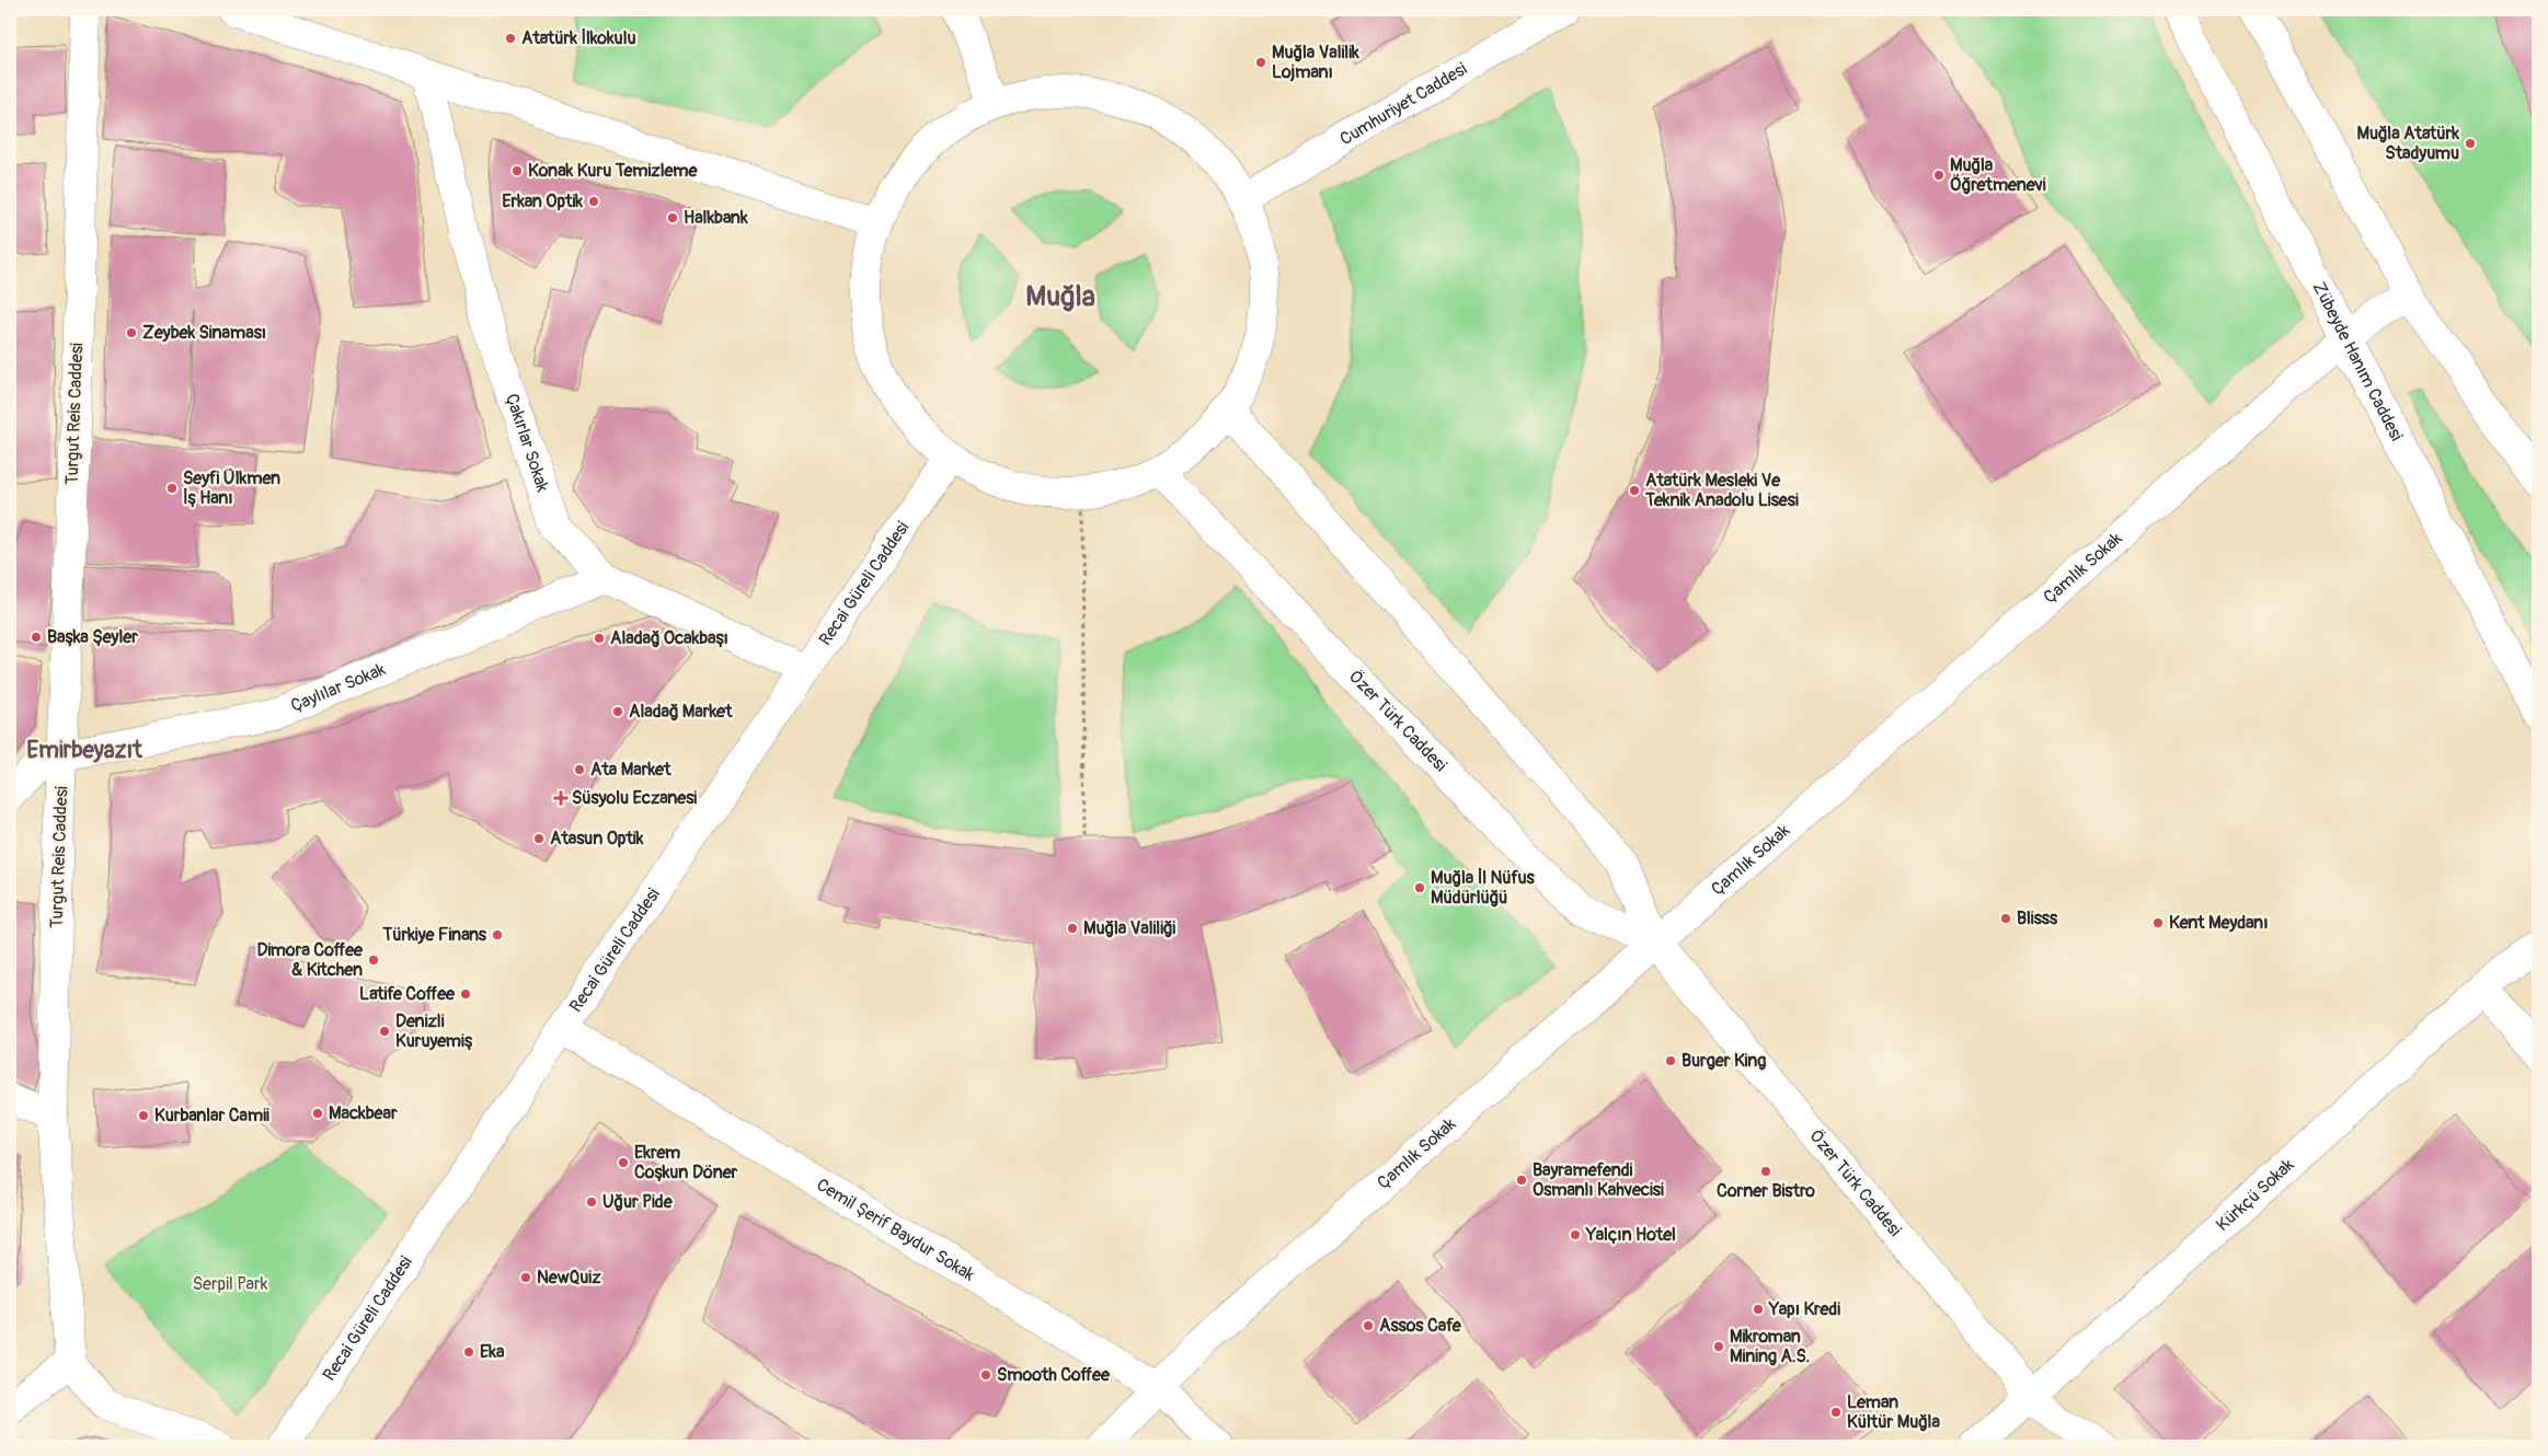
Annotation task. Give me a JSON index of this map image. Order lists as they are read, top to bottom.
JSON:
{
  "streets": {
    "street": [
      "Cumhuriyet Caddesi",
      "Zübeyde Hanım Caddesi",
      "Turgut Reis Caddesi",
      "Çakırlar Sokak",
      "Çamlık Sokak",
      "Recai Güreli Caddesi",
      "Çaylılar Sokak",
      "Özer Türk Caddesi",
      "Kürkçü Sokak",
      "Cemil Şerif Baydur Sokak"
    ]
  },
  "crossings": [
    ["Zübeyde Hanım Caddesi", "Çamlık Sokak"],
    ["Turgut Reis Caddesi", "Çaylılar Sokak"],
    ["Çakırlar Sokak", "Recai Güreli Caddesi"],
    ["Çakırlar Sokak", "Çaylılar Sokak"],
    ["Çamlık Sokak", "Özer Türk Caddesi"],
    ["Çamlık Sokak", "Cemil Şerif Baydur Sokak"],
    ["Recai Güreli Caddesi", "Cemil Şerif Baydur Sokak"],
    ["Özer Türk Caddesi", "Kürkçü Sokak"]
  ],
  "districts": ["Muğla", "Emirbeyazıt"],
  "parks": ["Serpil Park"],
  "places": {
    "other": [
      "Atatürk İlkokulu",
      "Muğla Valilik Lojmanı",
      "Muğla Atatürk Stadyumu",
      "Konak Kuru Temizleme",
      "Muğla Öğretmenevi",
      "Erkan Optik",
      "Halkbank",
      "Zeybek Sinaması",
      "Seyfi Ülkmen İş Hanı",
      "Atatürk Mesleki Ve Teknik Anadolu Lisesi",
      "Başka Şeyler",
      "Aladağ Ocakbaşı",
      "Aladağ Market",
      "Ata Market",
      "Atasun Optik",
      "Muğla İl Nüfus Müdürlüğü",
      "Blisss",
      "Kent Meydanı",
      "Muğla Valiliği",
      "Türkiye Finans",
      "Dimora Coffee & Kitchen",
      "Latife Coffee",
      "Denizli Kuruyemiş",
      "Burger King",
      "Mackbear",
      "Kurbanlar Camii",
      "Ekrem Coşkun Döner",
      "Corner Bistro",
      "Bayramefendi Osmanlı Kahvecisi",
      "Uğur Pide",
      "Yalçın Hotel",
      "NewQuiz",
      "Yapı Kredi",
      "Assos Cafe",
      "Mikroman Mining A.S.",
      "Eka",
      "Smooth Coffee",
      "Leman Kültür Muğla"
    ],
    "health": ["Süsyolu Eczanesi"]
  }
}
